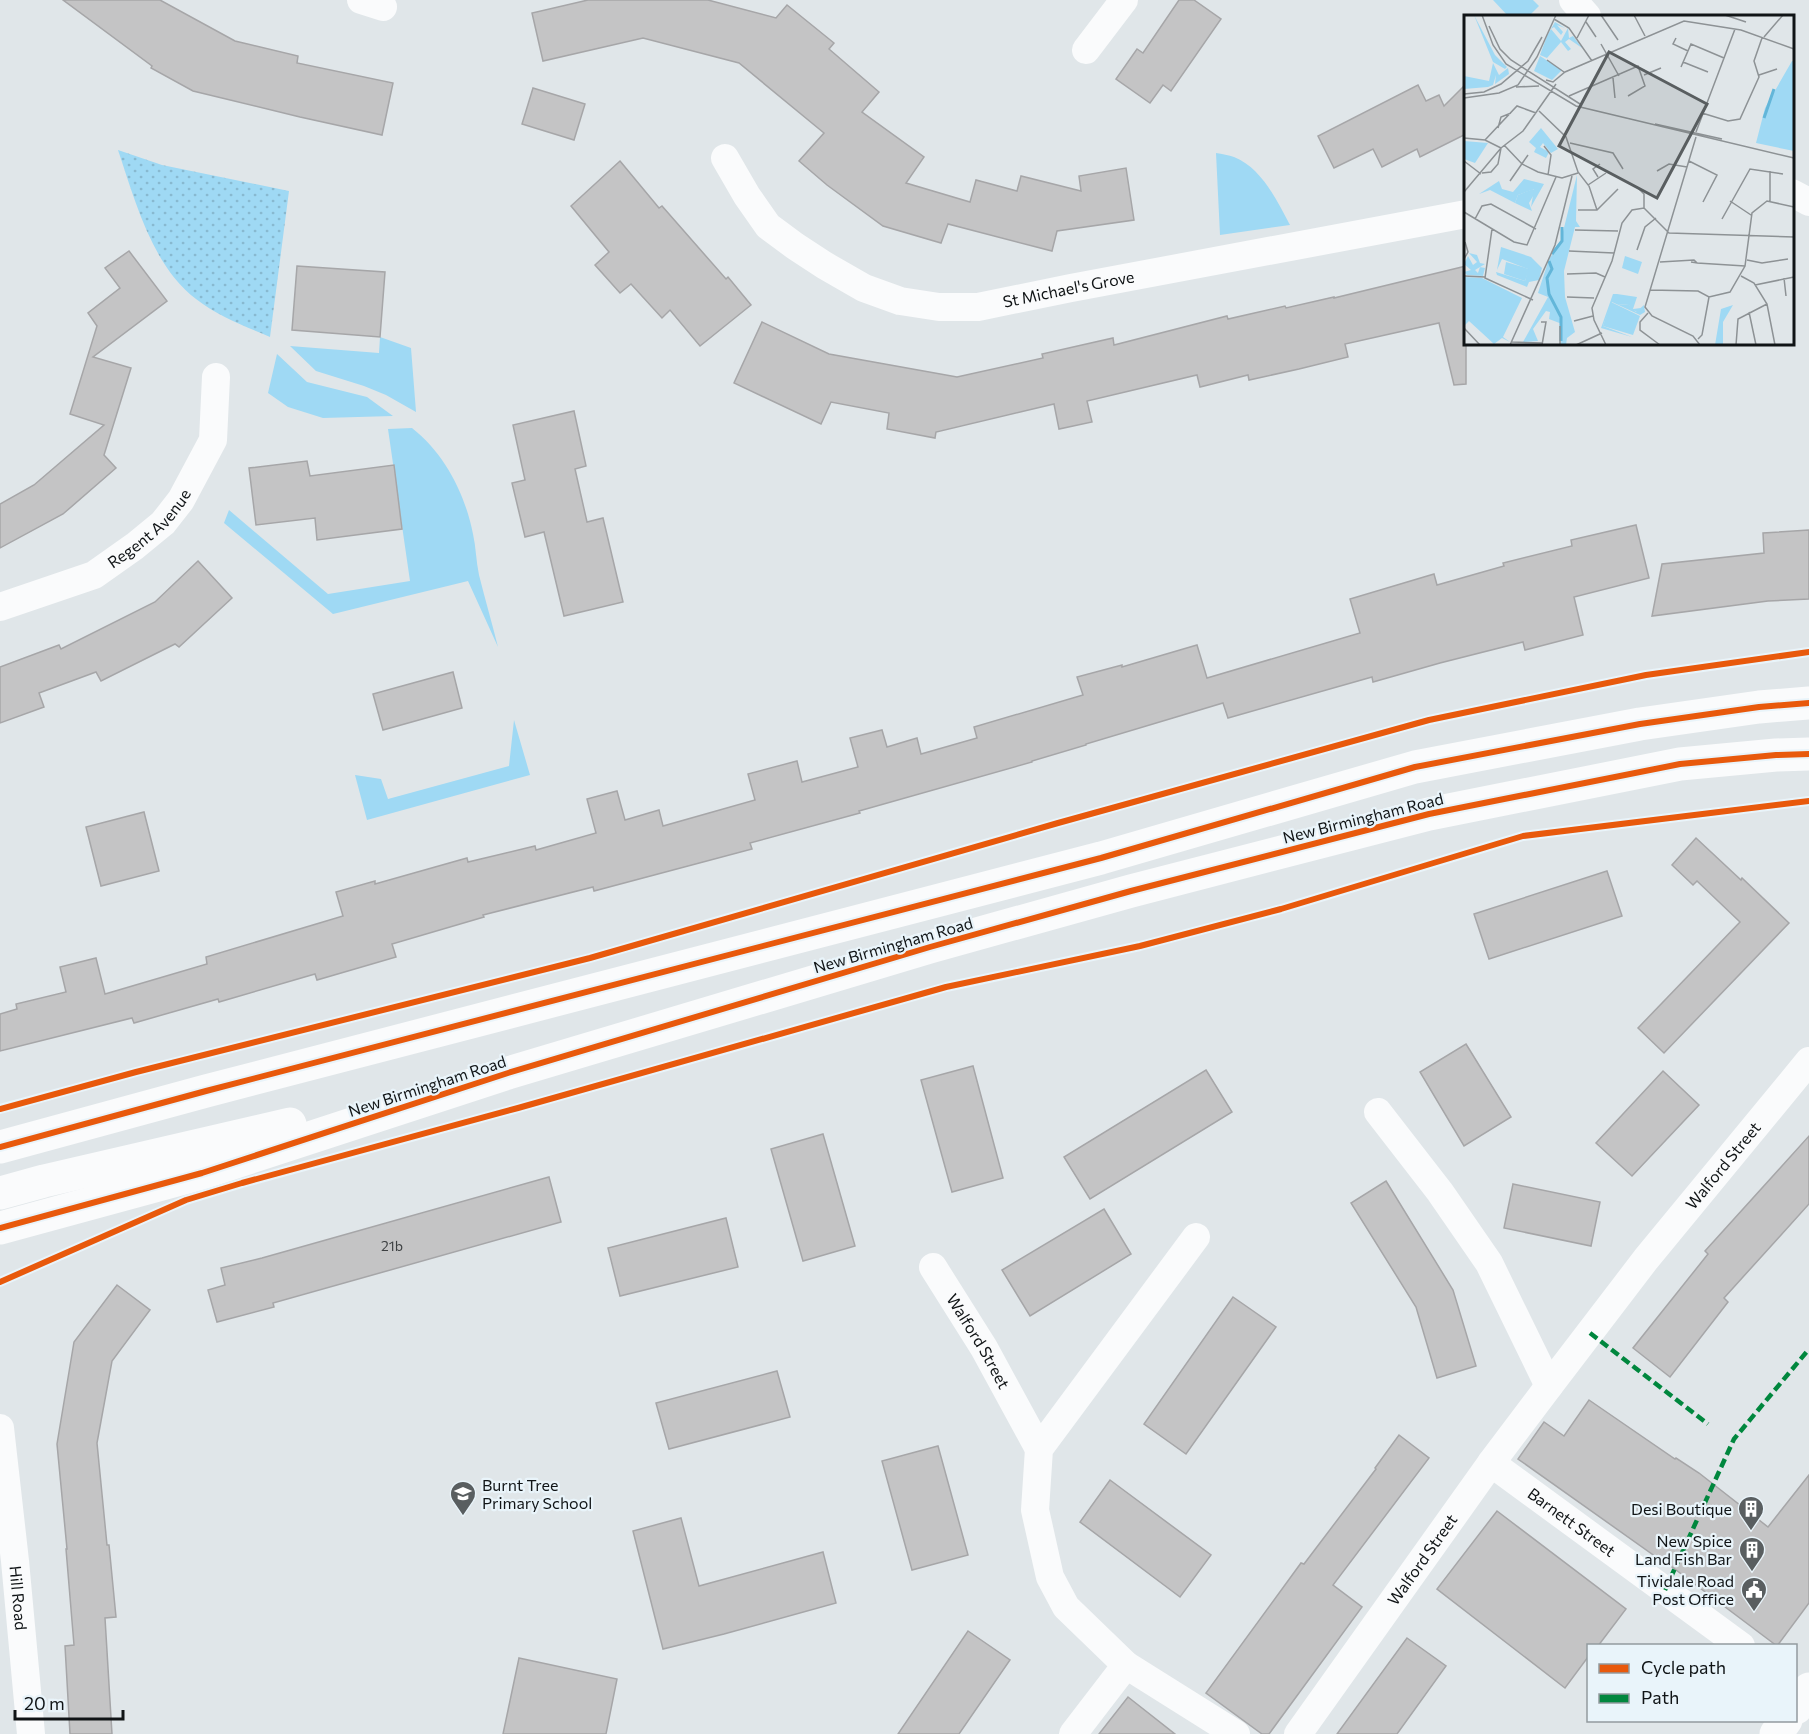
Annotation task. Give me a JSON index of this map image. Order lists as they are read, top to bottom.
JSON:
{
  "streets": {
    "main road": ["New Birmingham Road"],
    "street": [
      "St Michael's Grove",
      "Regent Avenue",
      "Walford Street",
      "Barnett Street",
      "Hill Road"
    ]
  },
  "crossings": [
    ["Walford Street", "Barnett Street"]
  ],
  "places": {
    "school or university": ["Burnt Tree Primary School"],
    "building": ["Desi Boutique", "New Spice Land Fish Bar"],
    "public building": ["Tividale Road Post Office"]
  },
  "house_numbers": ["21b"],
  "legend": ["Cycle path", "Path"],
  "scale_bar": "20 m"
}
